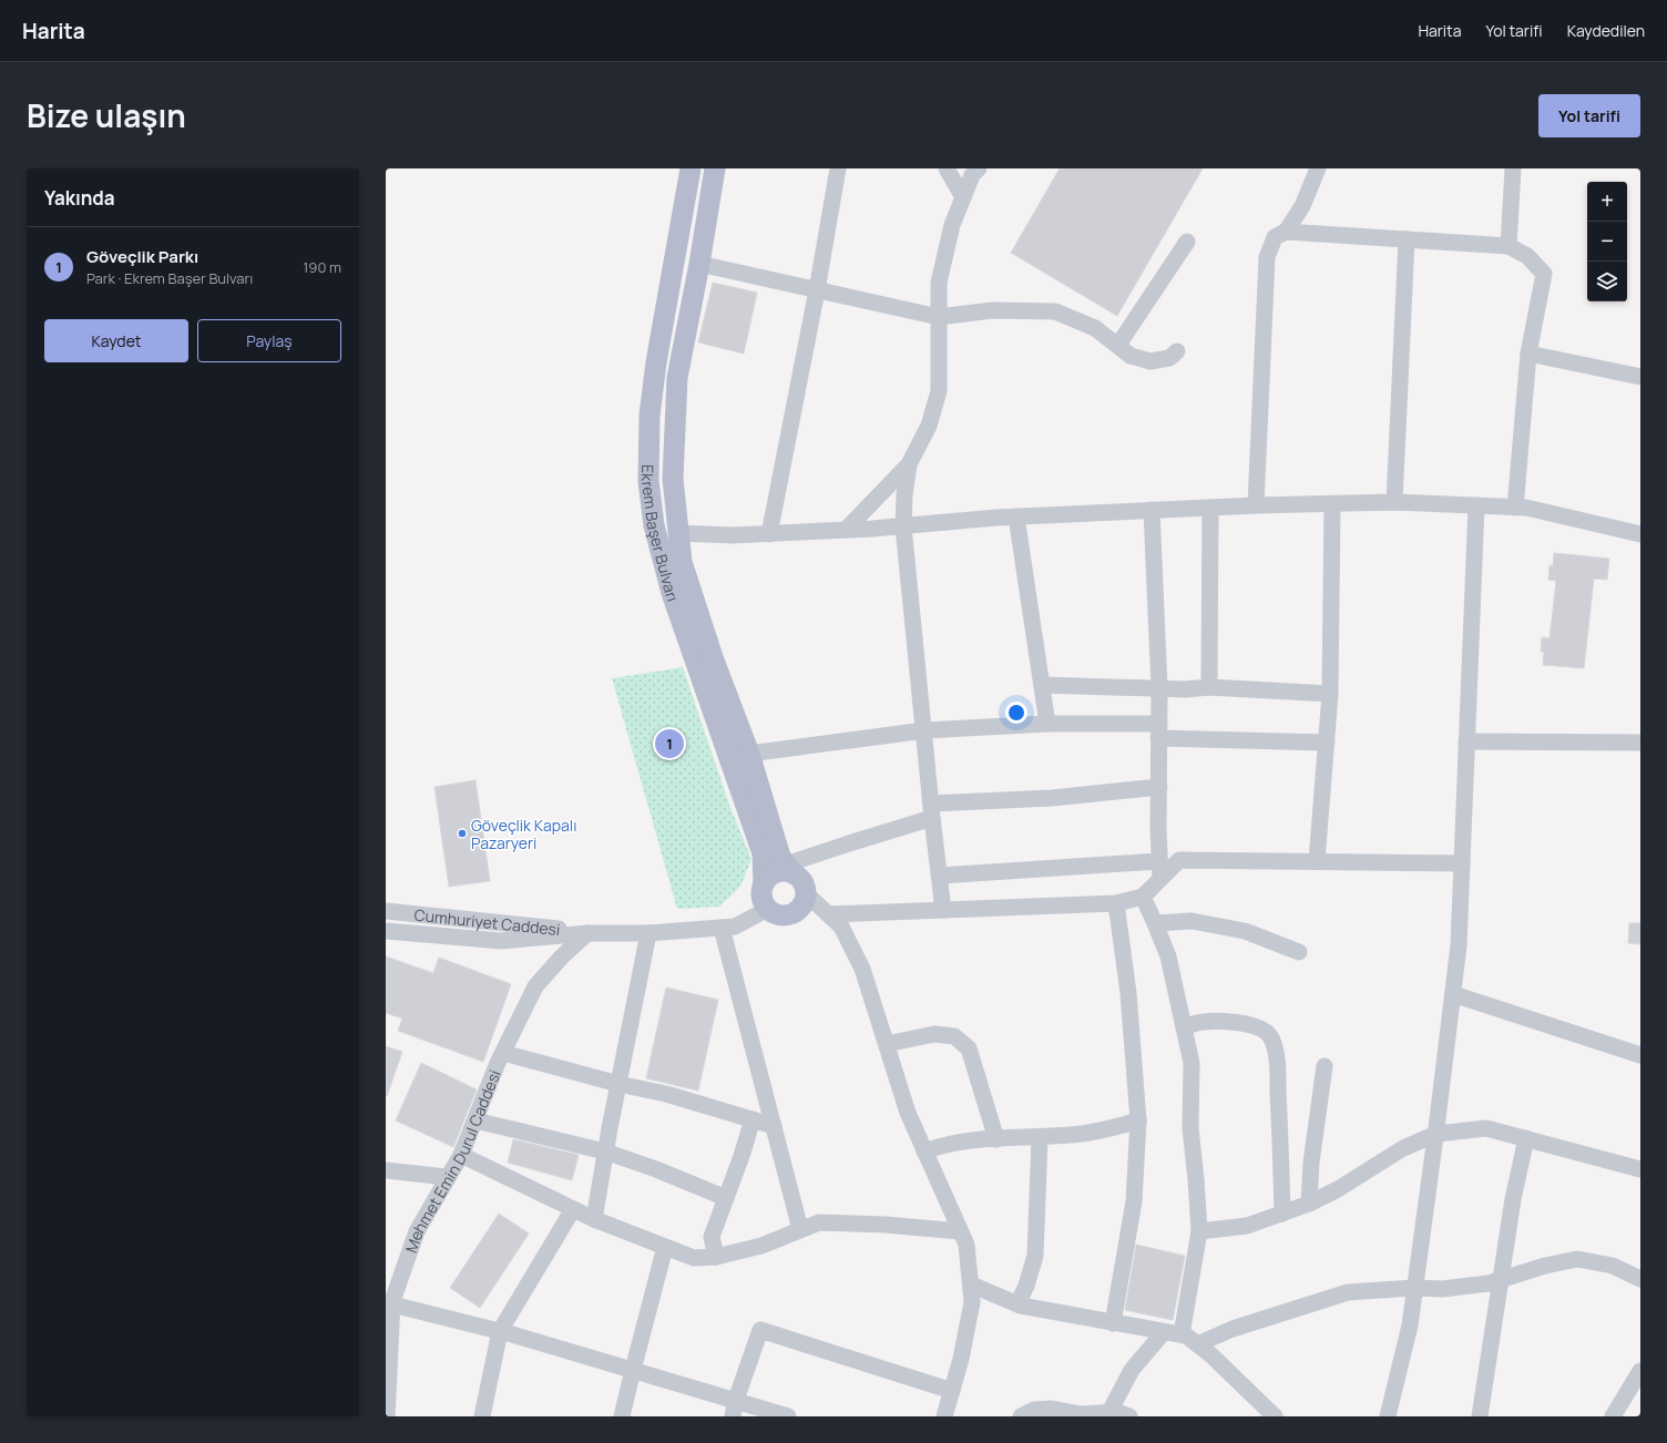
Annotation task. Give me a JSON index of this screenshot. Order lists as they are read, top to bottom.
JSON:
{
  "streets": {
    "main road": ["Ekrem Başer Bulvarı"],
    "street": ["Cumhuriyet Caddesi", "Mehmet Emin Durul Caddesi"]
  },
  "crossings": [
    ["Ekrem Başer Bulvarı", "Cumhuriyet Caddesi"],
    ["Cumhuriyet Caddesi", "Mehmet Emin Durul Caddesi"]
  ],
  "places": ["Göveçlik Kapalı Pazaryeri"],
  "page": {
    "header": "Harita",
    "nav": ["Harita", "Yol tarifi", "Kaydedilen"],
    "title": "Bize ulaşın",
    "buttons": [
      "Yol tarifi",
      ["Kaydet", "Paylaş"]
    ],
    "heading": "Yakında",
    "map_buttons": ["+", "−"],
    "list": [
      {
        "mark": "1",
        "name": "Göveçlik Parkı",
        "note": "Park · Ekrem Başer Bulvarı",
        "value": "190 m"
      }
    ],
    "pins": "1"
  }
}
